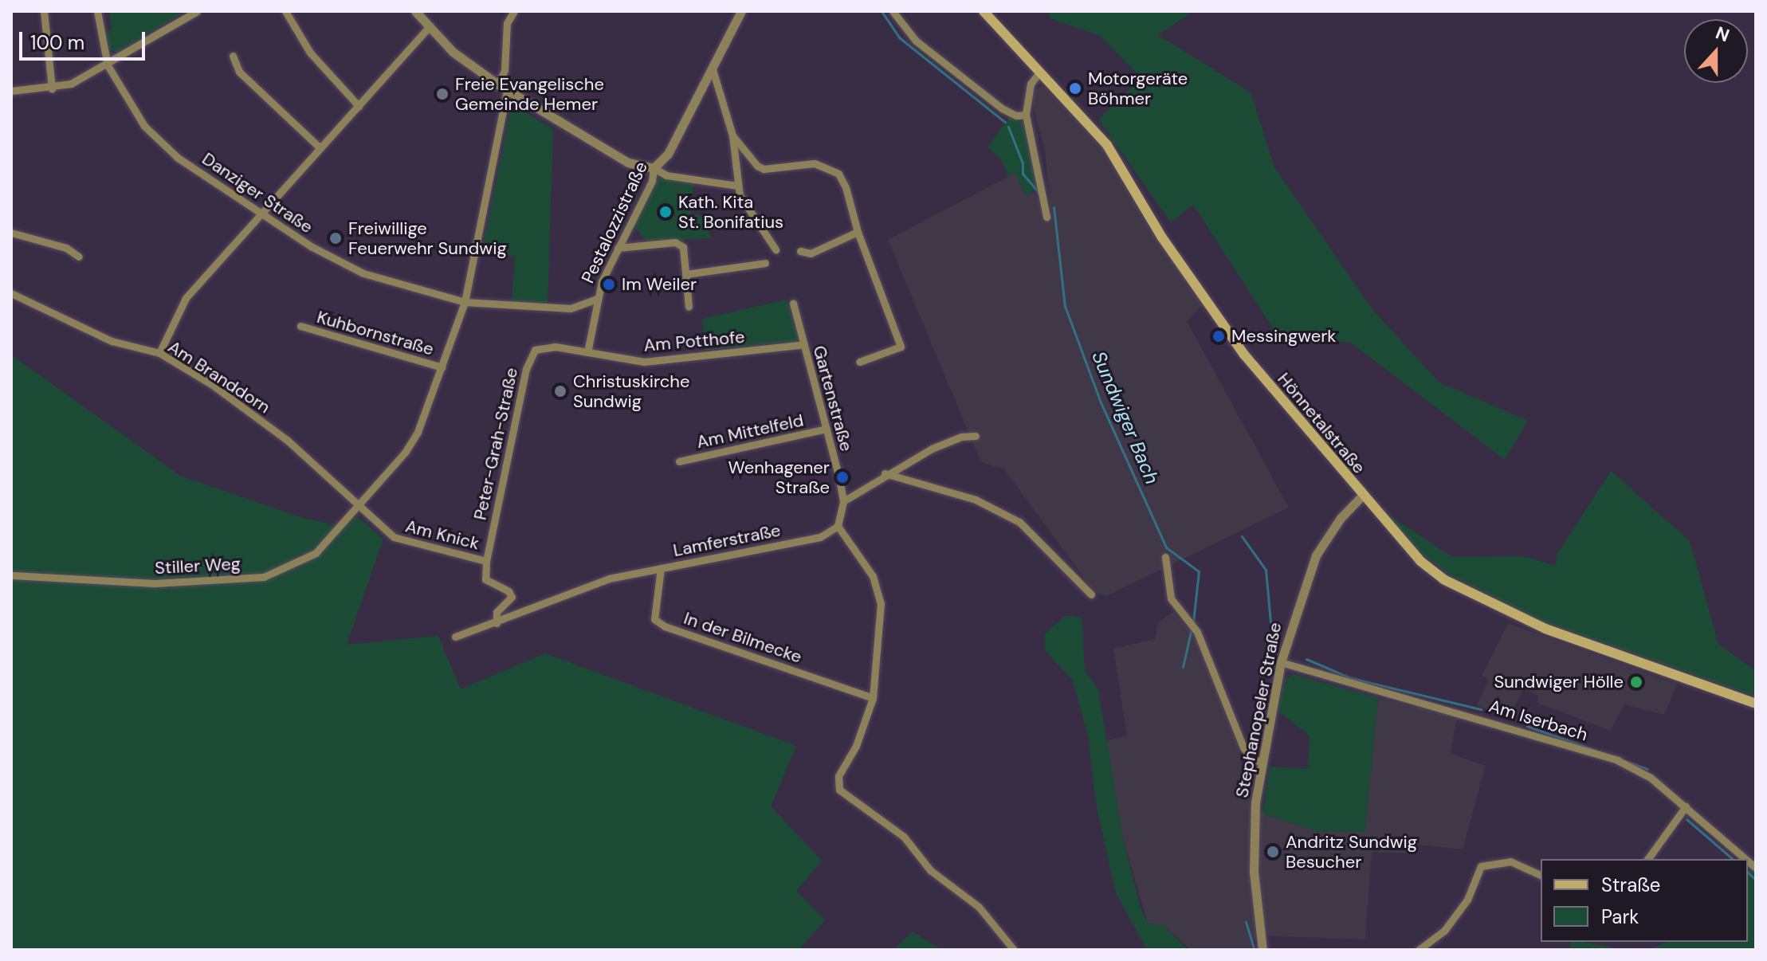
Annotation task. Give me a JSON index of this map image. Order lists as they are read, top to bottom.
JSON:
{
  "streets": {
    "main road": ["Hönnetalstraße"],
    "street": [
      "Danziger Straße",
      "Pestalozzistraße",
      "Kuhbornstraße",
      "Am Potthofe",
      "Am Branddorn",
      "Gartenstraße",
      "Am Mittelfeld",
      "Peter-Grah-Straße",
      "Am Knick",
      "Lamferstraße",
      "Stiller Weg",
      "In der Bilmecke",
      "Stephanopeler Straße",
      "Am Iserbach"
    ]
  },
  "crossings": [
    ["Danziger Straße", "Pestalozzistraße"],
    ["Danziger Straße", "Kuhbornstraße"],
    ["Pestalozzistraße", "Am Potthofe"],
    ["Pestalozzistraße", "Gartenstraße"],
    ["Pestalozzistraße", "Peter-Grah-Straße"],
    ["Kuhbornstraße", "Am Branddorn"],
    ["Kuhbornstraße", "Am Knick"],
    ["Kuhbornstraße", "Stiller Weg"],
    ["Am Potthofe", "Gartenstraße"],
    ["Am Potthofe", "Peter-Grah-Straße"],
    ["Am Branddorn", "Am Knick"],
    ["Am Branddorn", "Stiller Weg"],
    ["Gartenstraße", "Am Mittelfeld"],
    ["Hönnetalstraße", "Stephanopeler Straße"],
    ["Peter-Grah-Straße", "Am Knick"],
    ["Am Knick", "Lamferstraße"],
    ["Am Knick", "Stiller Weg"],
    ["Lamferstraße", "In der Bilmecke"],
    ["Stephanopeler Straße", "Am Iserbach"]
  ],
  "water": ["Sundwiger Bach"],
  "places": [
    "Motorgeräte Böhmer",
    "Freie Evangelische Gemeinde Hemer",
    "Kath. Kita St. Bonifatius",
    "Freiwillige Feuerwehr Sundwig",
    "Im Weiler",
    "Messingwerk",
    "Christuskirche Sundwig",
    "Wenhagener Straße",
    "Sundwiger Hölle",
    "Andritz Sundwig Besucher"
  ],
  "legend": ["Straße", "Park"],
  "scale_bar": "100 m",
  "north": "top"
}
